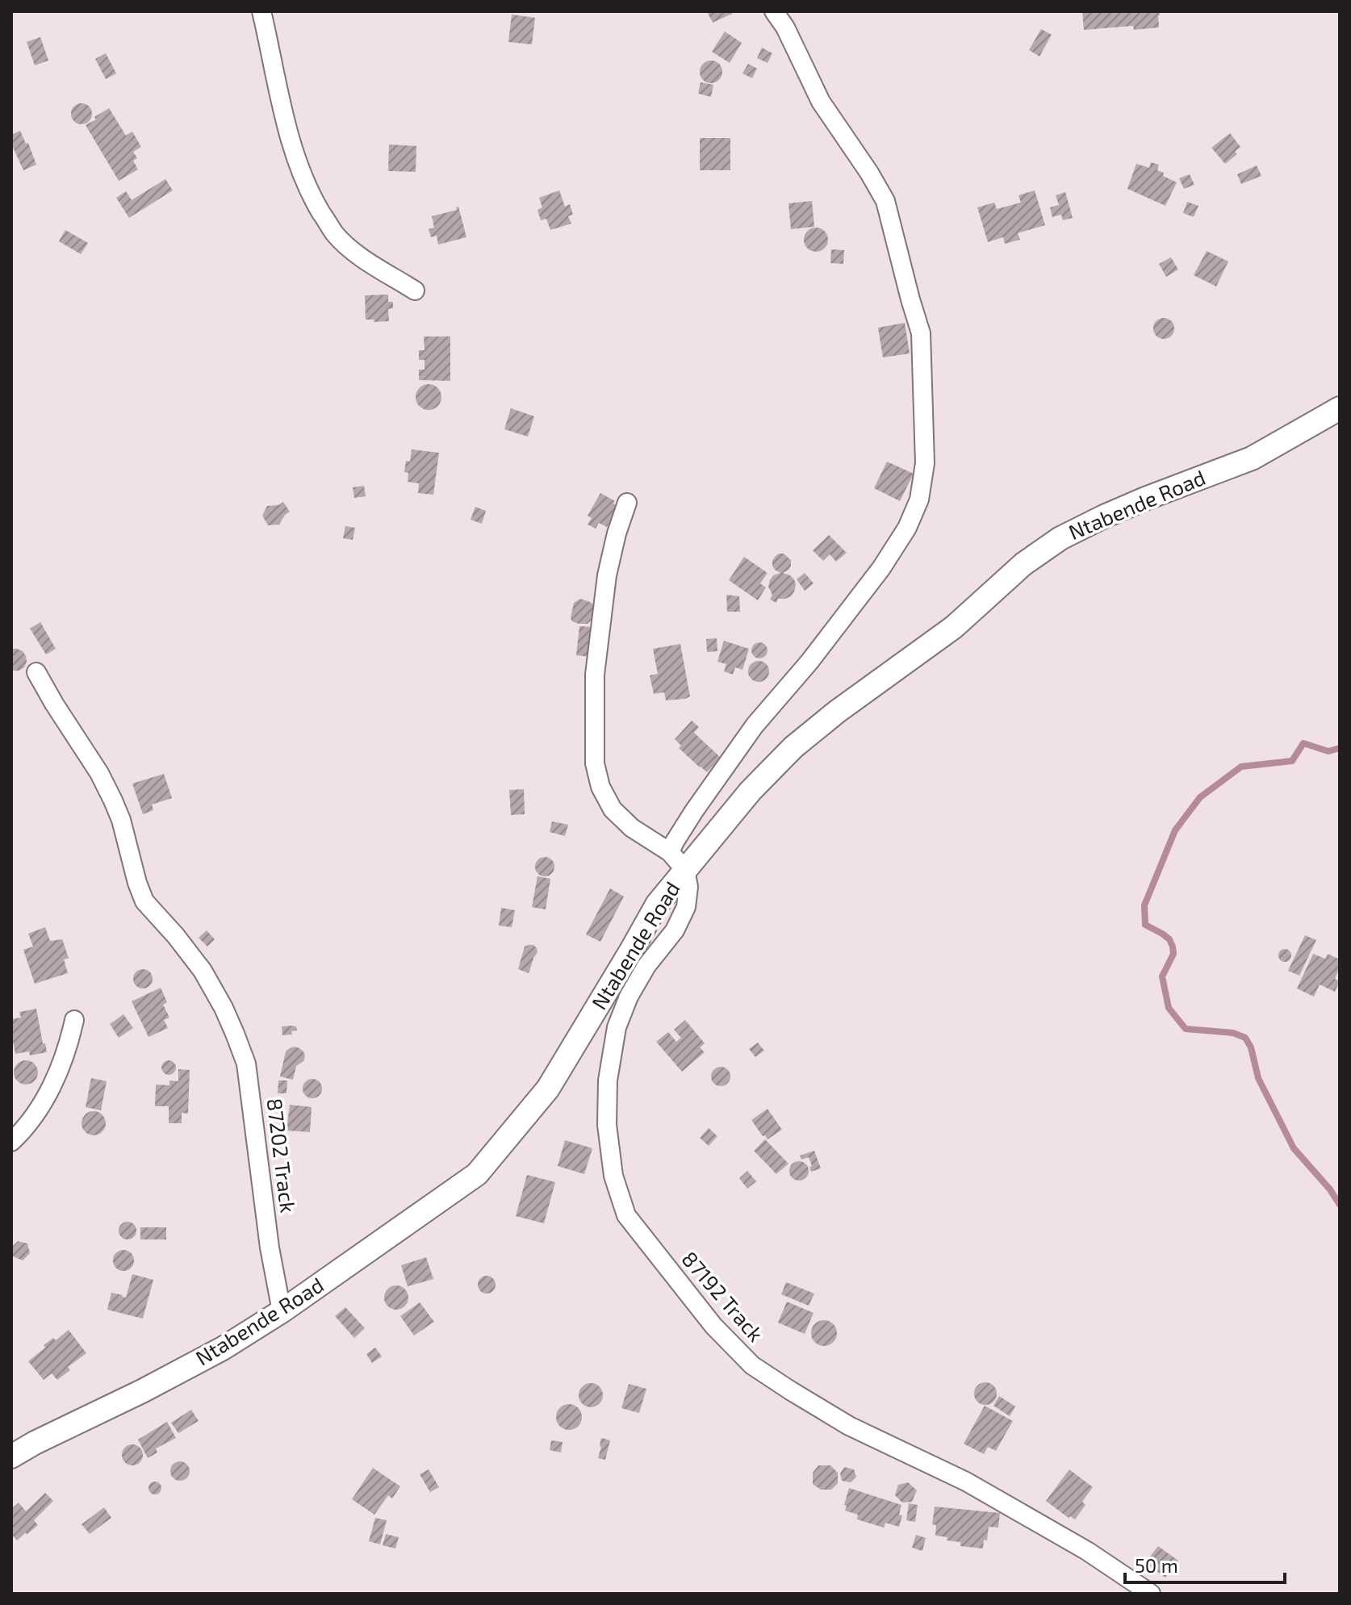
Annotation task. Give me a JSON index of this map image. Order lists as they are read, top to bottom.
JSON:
{
  "streets": {
    "street": ["Ntabende Road", "87202 Track", "87192 Track"]
  },
  "crossings": [
    ["Ntabende Road", "87202 Track"],
    ["Ntabende Road", "87192 Track"]
  ],
  "scale_bar": "50 m"
}
